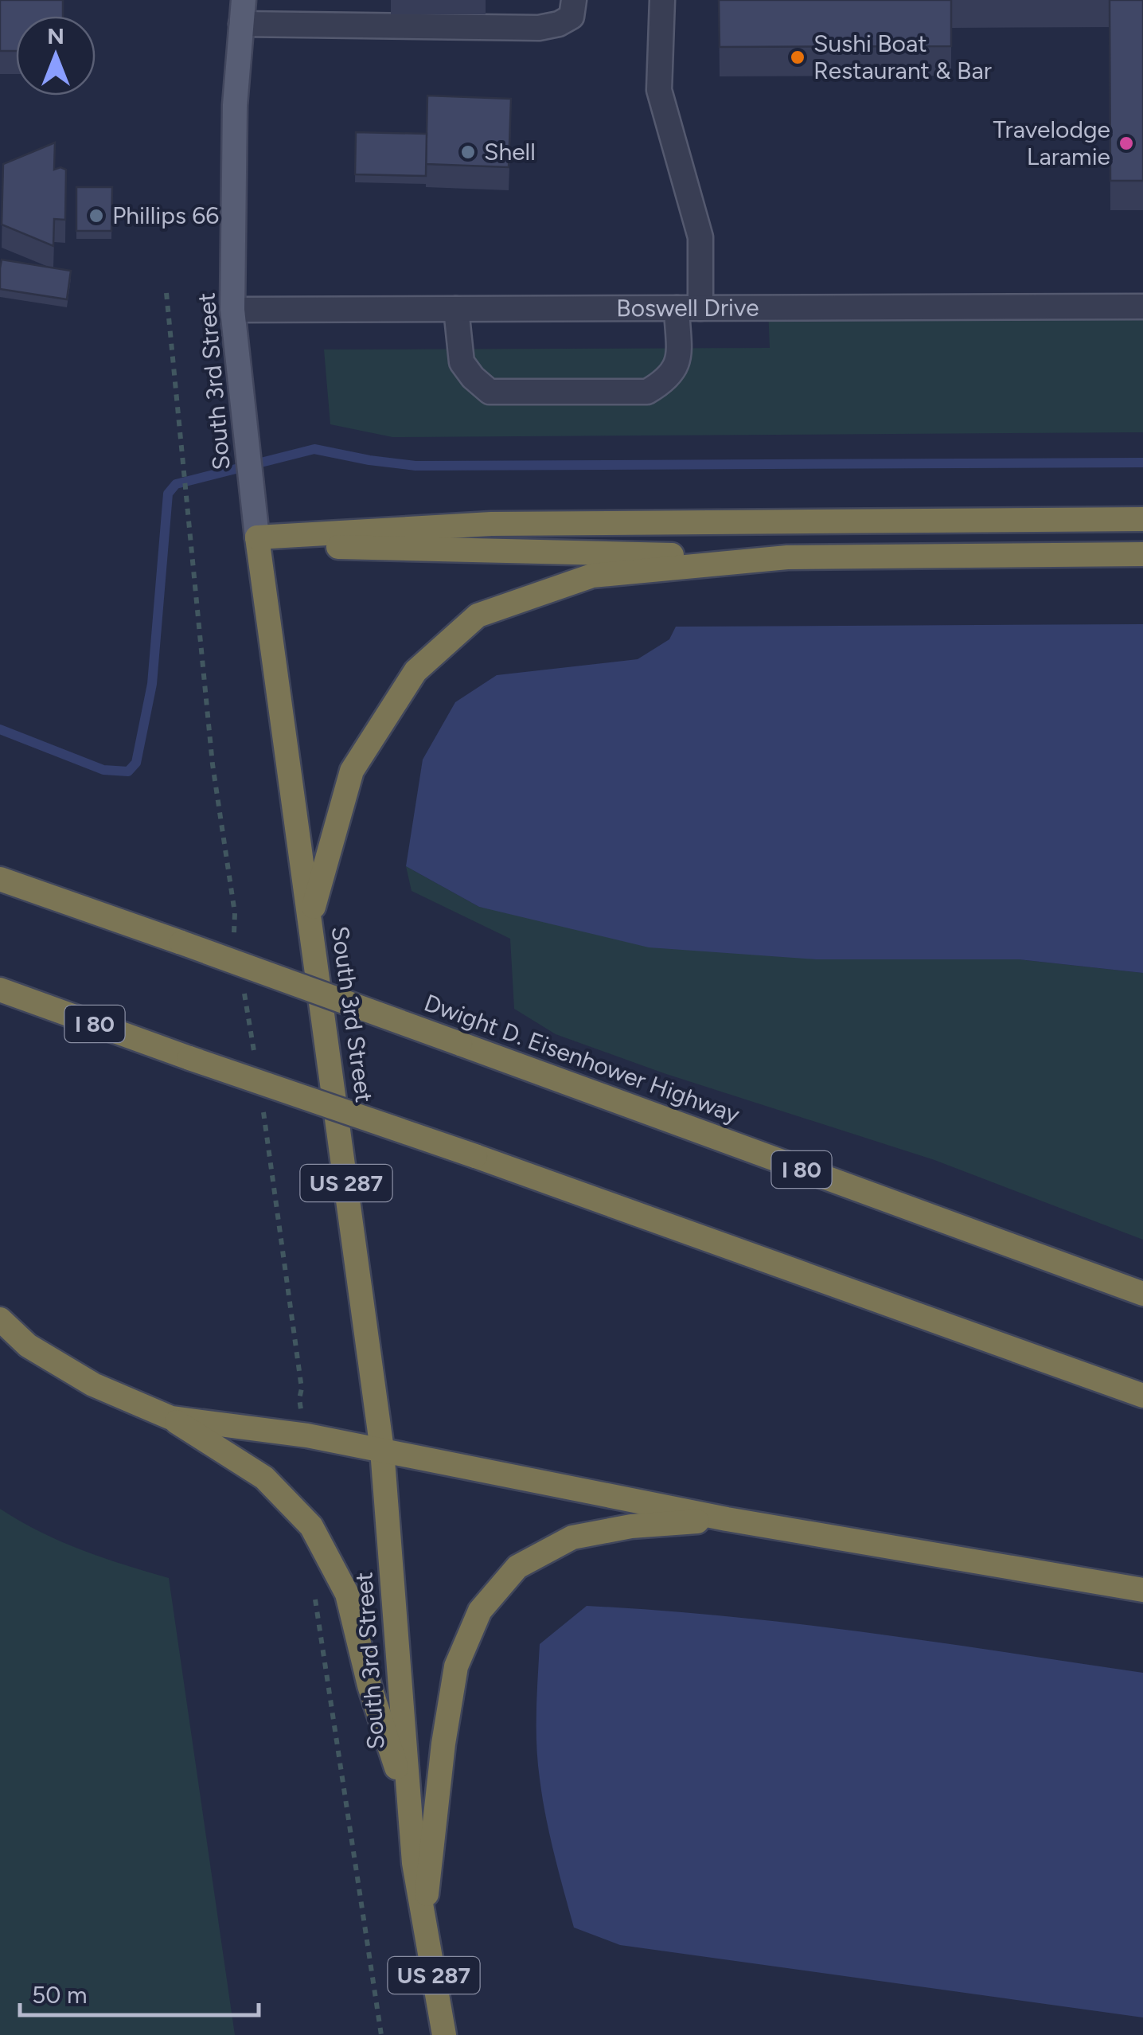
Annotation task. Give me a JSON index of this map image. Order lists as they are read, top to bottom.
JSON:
{
  "streets": {
    "highway": [
      "South 3rd Street",
      "I 80",
      "Dwight D. Eisenhower Highway",
      "US 287"
    ],
    "street": ["Boswell Drive"]
  },
  "crossings": [
    ["Boswell Drive", "South 3rd Street"]
  ],
  "places": [
    "Sushi Boat Restaurant & Bar",
    "Travelodge Laramie",
    "Shell",
    "Phillips 66"
  ],
  "scale_bar": "50 m",
  "north": "top"
}
